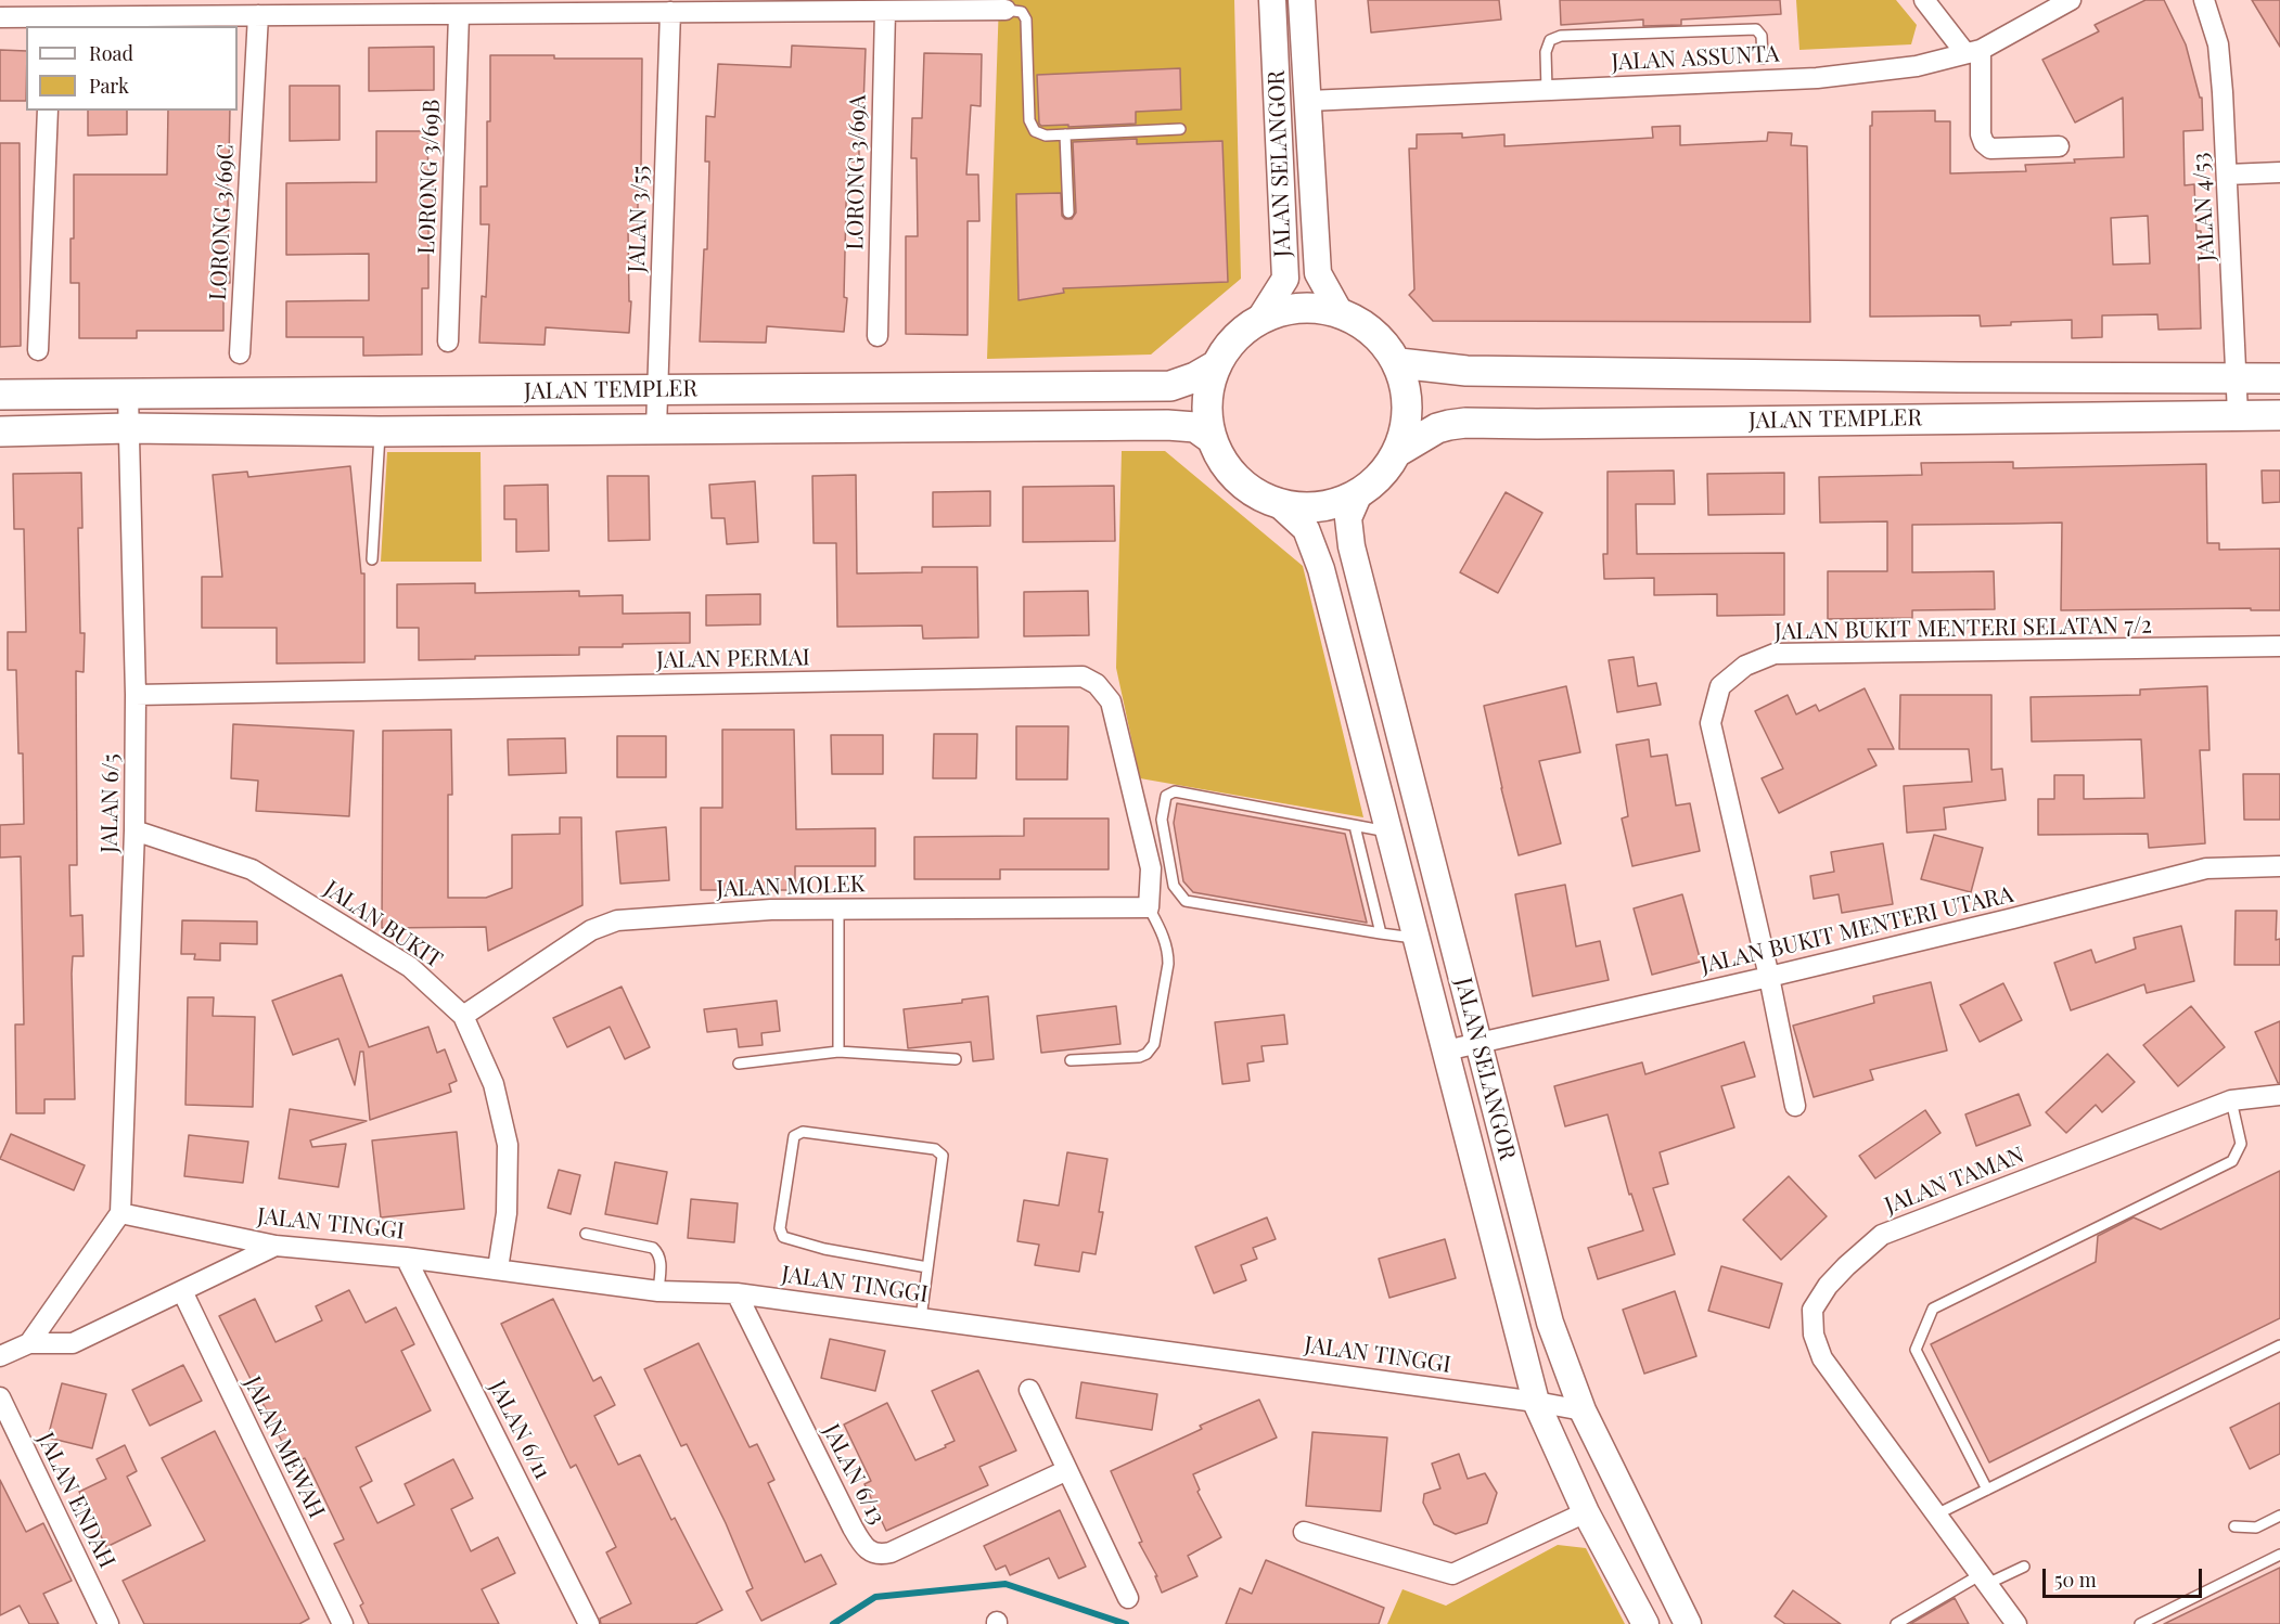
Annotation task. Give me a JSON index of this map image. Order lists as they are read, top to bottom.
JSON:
{
  "streets": {
    "main road": ["JALAN SELANGOR", "JALAN TEMPLER"],
    "street": [
      "JALAN ASSUNTA",
      "LORONG 3/69A",
      "LORONG 3/69B",
      "JALAN 4/53",
      "JALAN 3/55",
      "LORONG 3/69C",
      "JALAN BUKIT MENTERI SELATAN 7/2",
      "JALAN PERMAI",
      "JALAN 6/5",
      "JALAN MOLEK",
      "JALAN BUKIT",
      "JALAN BUKIT MENTERI UTARA",
      "JALAN TAMAN",
      "JALAN TINGGI",
      "JALAN 6/11",
      "JALAN MEWAH",
      "JALAN 6/13",
      "JALAN ENDAH"
    ]
  },
  "crossings": [
    ["JALAN ASSUNTA", "JALAN SELANGOR"],
    ["JALAN SELANGOR", "JALAN TEMPLER"],
    ["JALAN SELANGOR", "JALAN BUKIT MENTERI UTARA"],
    ["JALAN SELANGOR", "JALAN TINGGI"],
    ["JALAN 4/53", "JALAN TEMPLER"],
    ["JALAN 3/55", "JALAN TEMPLER"],
    ["JALAN TEMPLER", "JALAN 6/5"],
    ["JALAN BUKIT MENTERI SELATAN 7/2", "JALAN BUKIT MENTERI UTARA"],
    ["JALAN PERMAI", "JALAN 6/5"],
    ["JALAN PERMAI", "JALAN MOLEK"],
    ["JALAN 6/5", "JALAN BUKIT"],
    ["JALAN 6/5", "JALAN TINGGI"],
    ["JALAN MOLEK", "JALAN BUKIT"],
    ["JALAN BUKIT", "JALAN TINGGI"],
    ["JALAN TINGGI", "JALAN 6/11"],
    ["JALAN TINGGI", "JALAN 6/13"]
  ],
  "legend": ["Road", "Park"],
  "scale_bar": "50 m"
}
